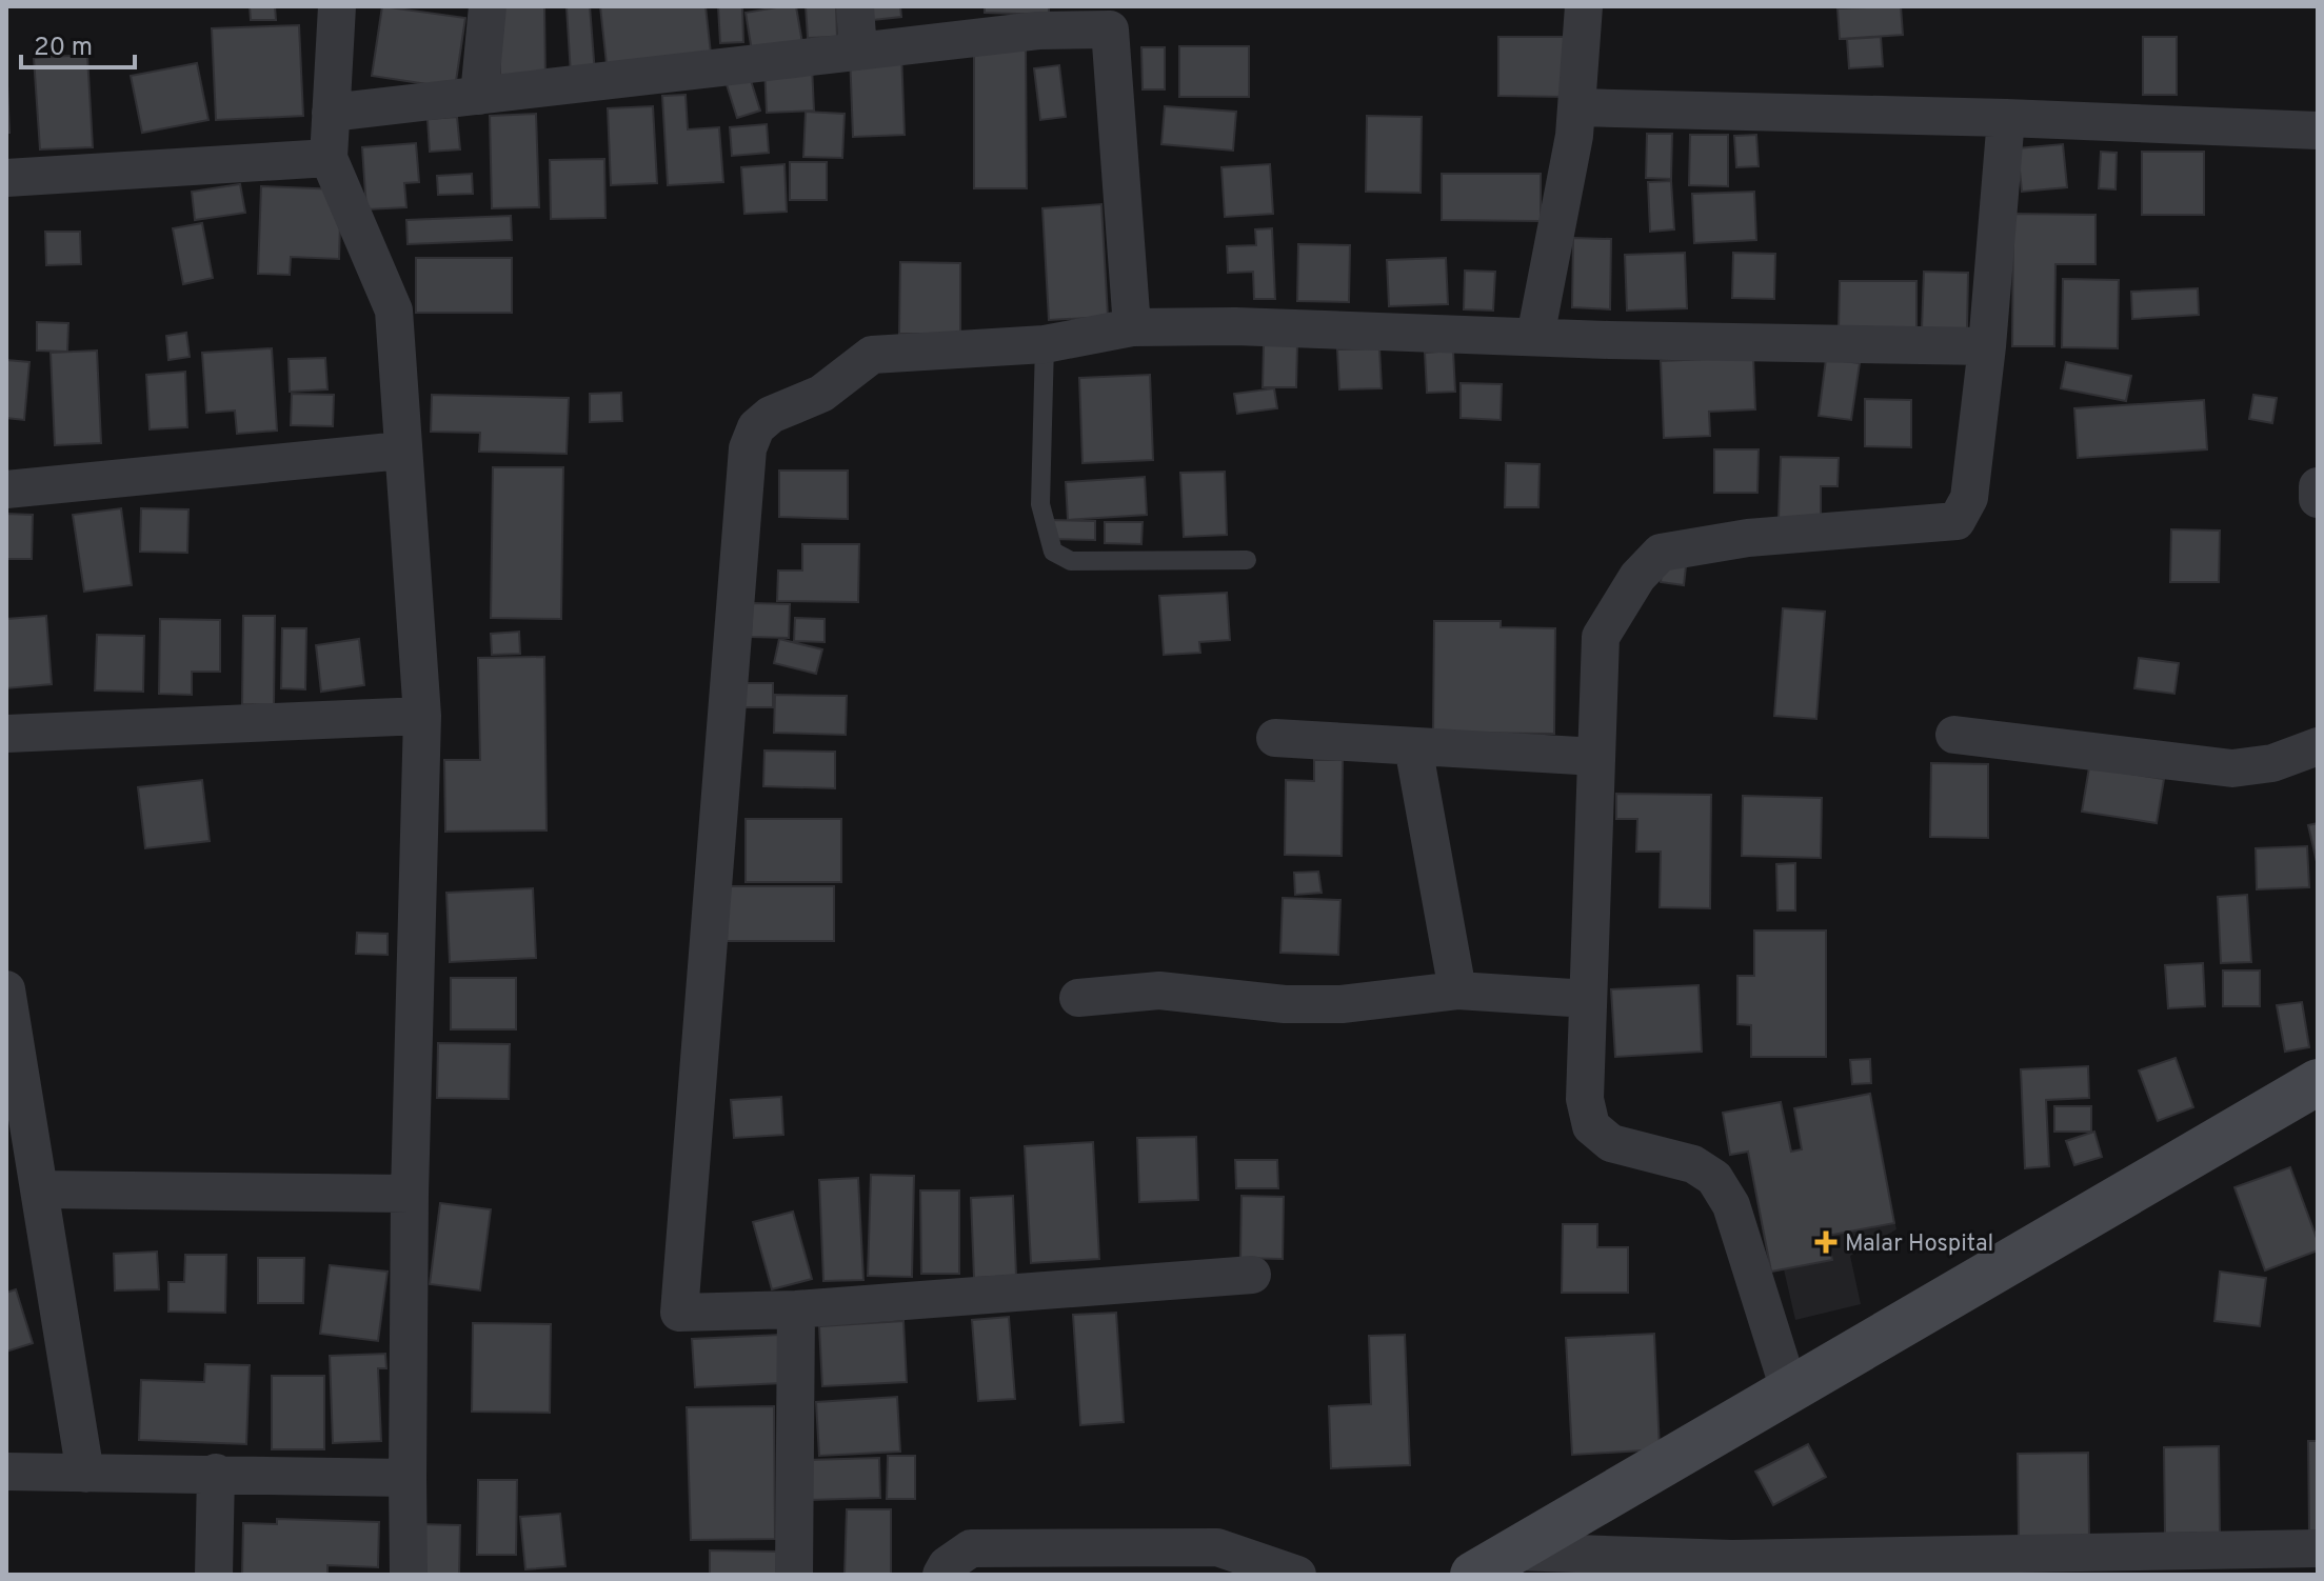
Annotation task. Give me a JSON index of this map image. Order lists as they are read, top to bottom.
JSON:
{
  "places": {
    "health": ["Malar Hospital"]
  },
  "scale_bar": "20 m"
}
